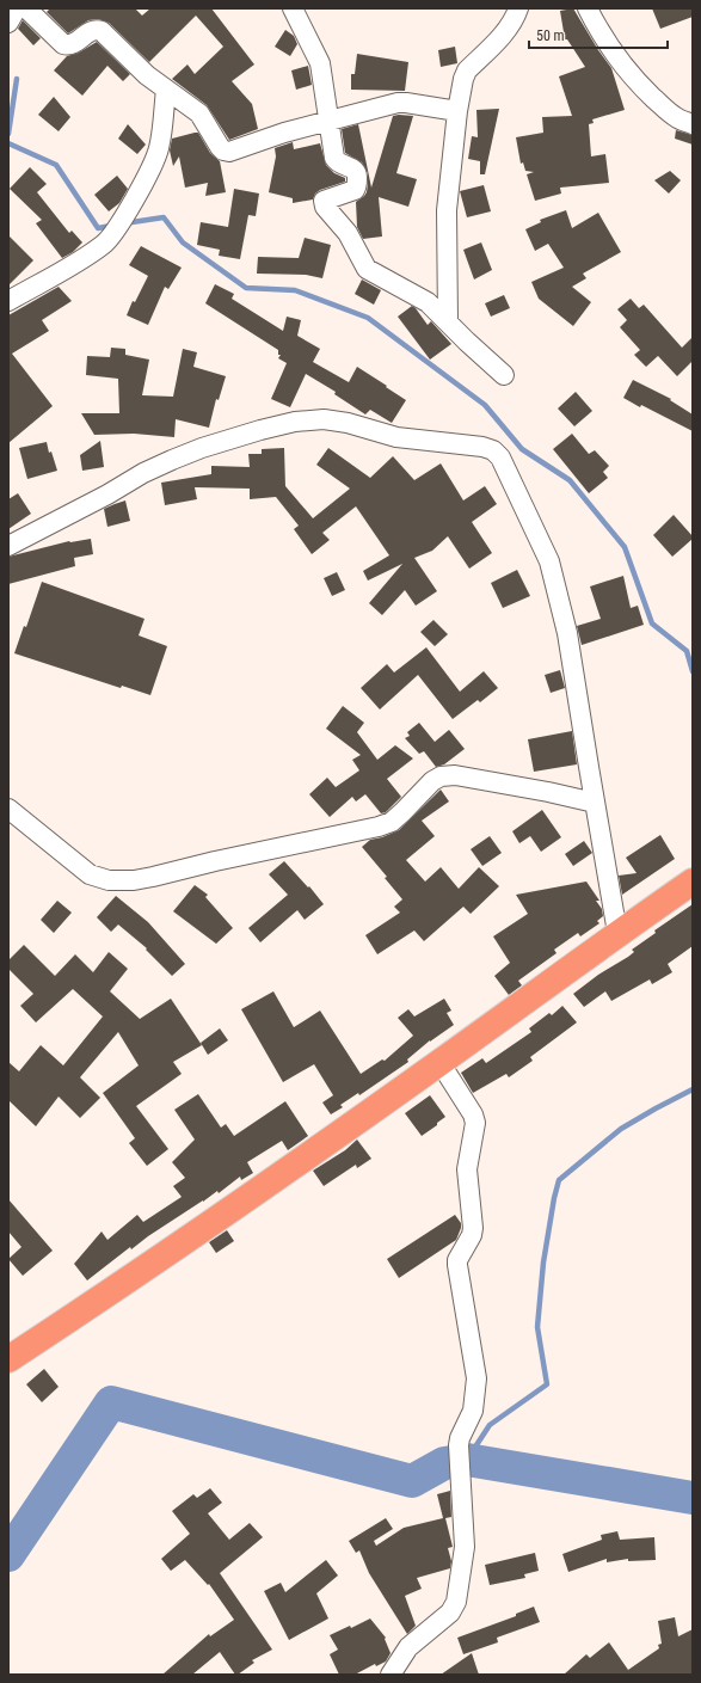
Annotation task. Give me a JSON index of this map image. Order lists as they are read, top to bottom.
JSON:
{
  "scale_bar": "50 m"
}
